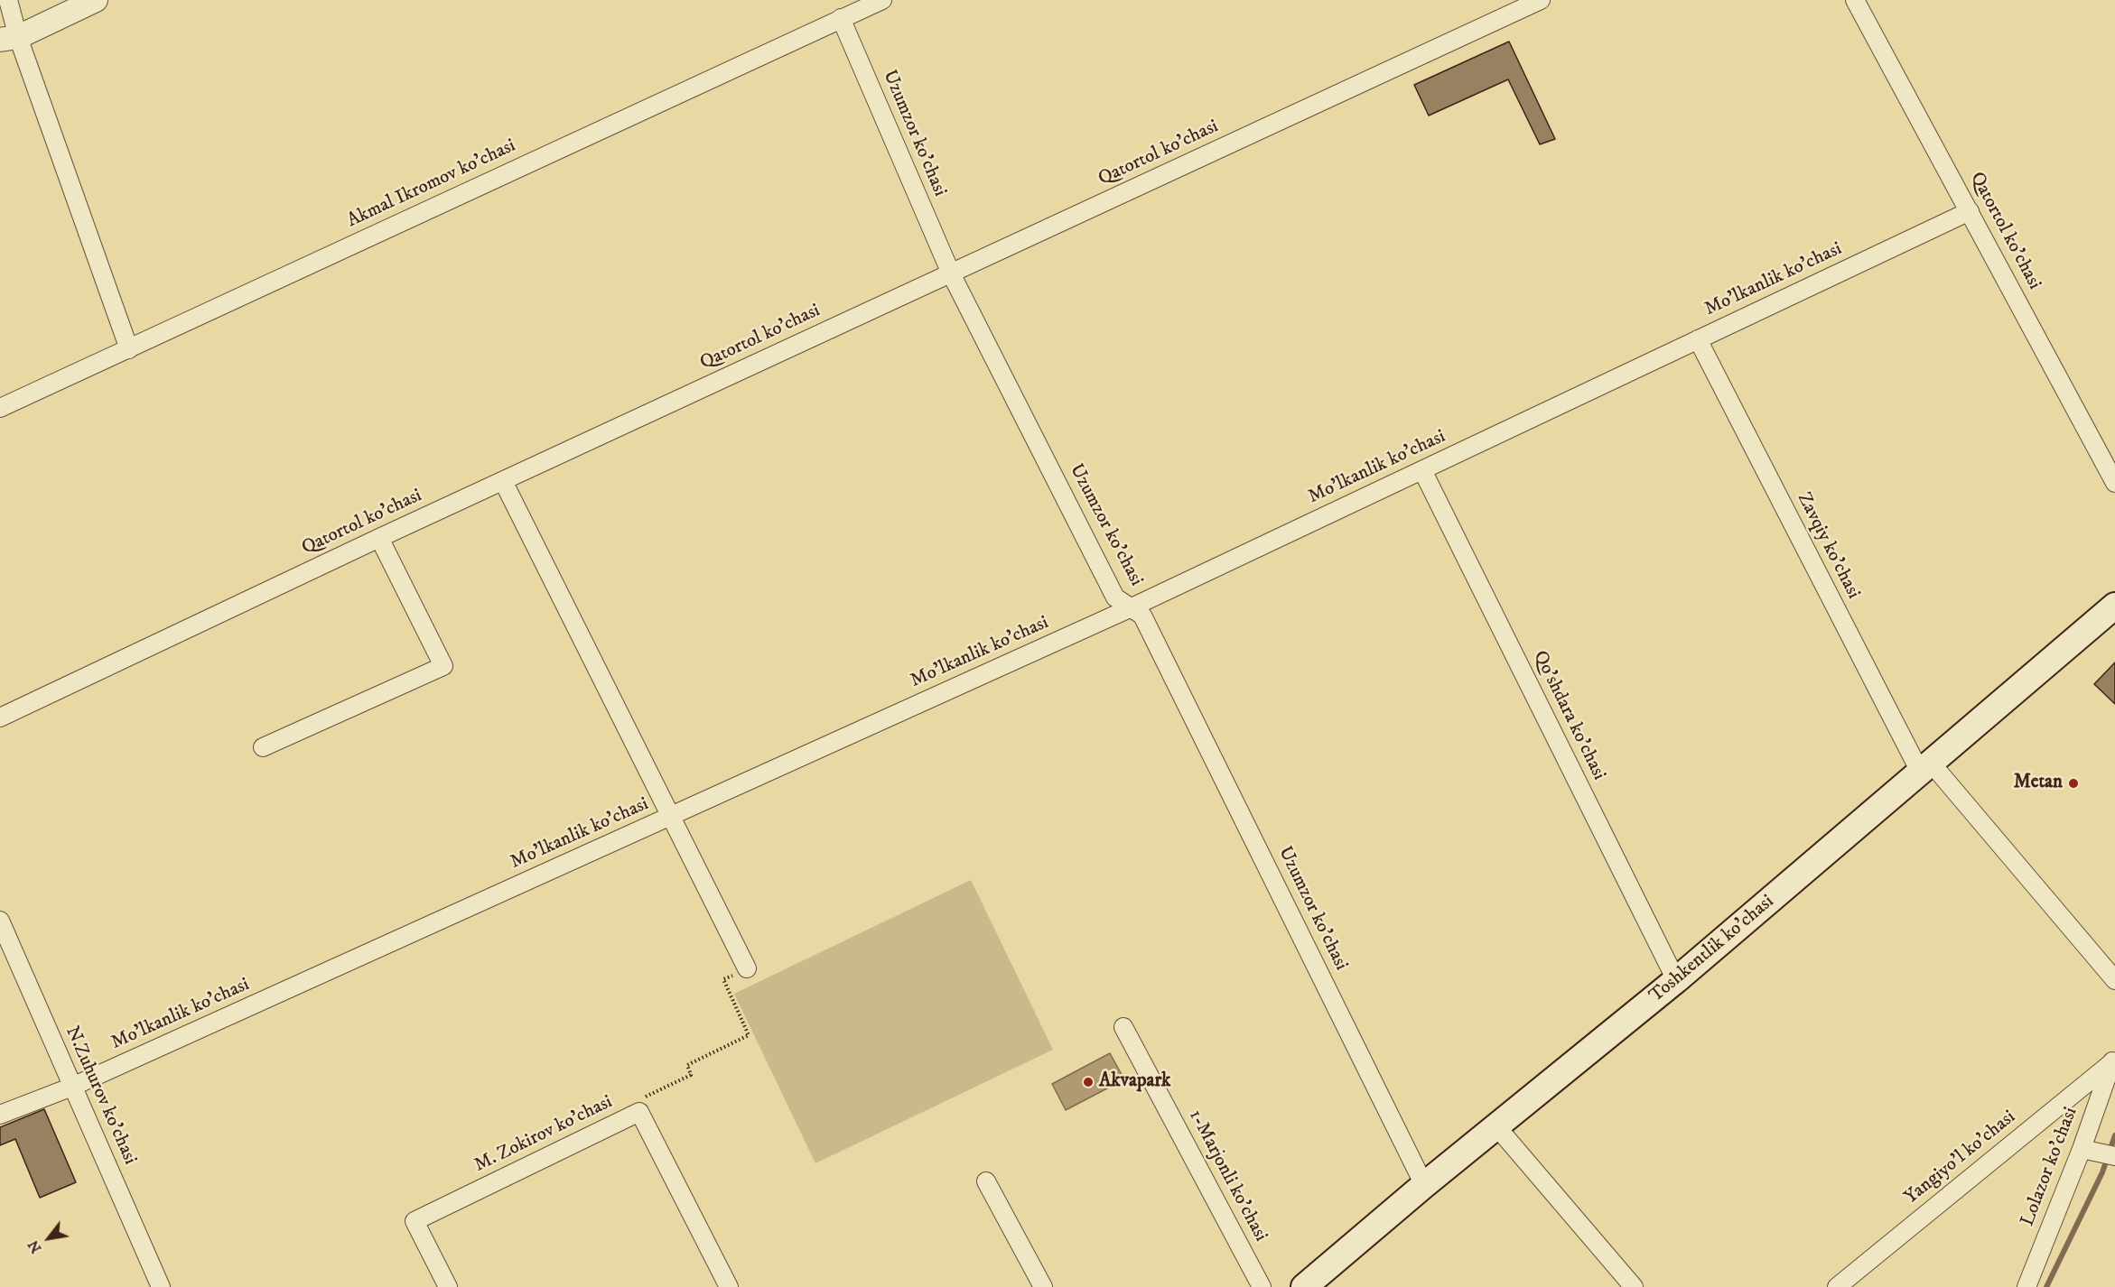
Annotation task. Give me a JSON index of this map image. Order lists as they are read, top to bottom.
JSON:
{
  "streets": {
    "main road": ["Toshkentlik ko'chasi"],
    "street": [
      "Uzumzor ko'chasi",
      "Qatortol ko'chasi",
      "Akmal Ikromov ko'chasi",
      "Mo'lkanlik ko'chasi",
      "Zavqiy ko'chasi",
      "Qo'shdara ko'chasi",
      "N.Zuhurov ko'chasi",
      "M. Zokirov ko'chasi",
      "Yangiyo'l ko'chasi",
      "Lolazor ko'chasi",
      "1-Marjonli ko'chasi"
    ]
  },
  "crossings": [
    ["Uzumzor ko'chasi", "Qatortol ko'chasi"],
    ["Uzumzor ko'chasi", "Akmal Ikromov ko'chasi"],
    ["Uzumzor ko'chasi", "Mo'lkanlik ko'chasi"],
    ["Uzumzor ko'chasi", "Toshkentlik ko'chasi"],
    ["Qatortol ko'chasi", "Mo'lkanlik ko'chasi"],
    ["Mo'lkanlik ko'chasi", "Zavqiy ko'chasi"],
    ["Mo'lkanlik ko'chasi", "Qo'shdara ko'chasi"],
    ["Mo'lkanlik ko'chasi", "N.Zuhurov ko'chasi"],
    ["Zavqiy ko'chasi", "Toshkentlik ko'chasi"],
    ["Qo'shdara ko'chasi", "Toshkentlik ko'chasi"],
    ["Yangiyo'l ko'chasi", "Lolazor ko'chasi"]
  ],
  "places": ["Metan", "Akvapark"],
  "north": "bottom left"
}
